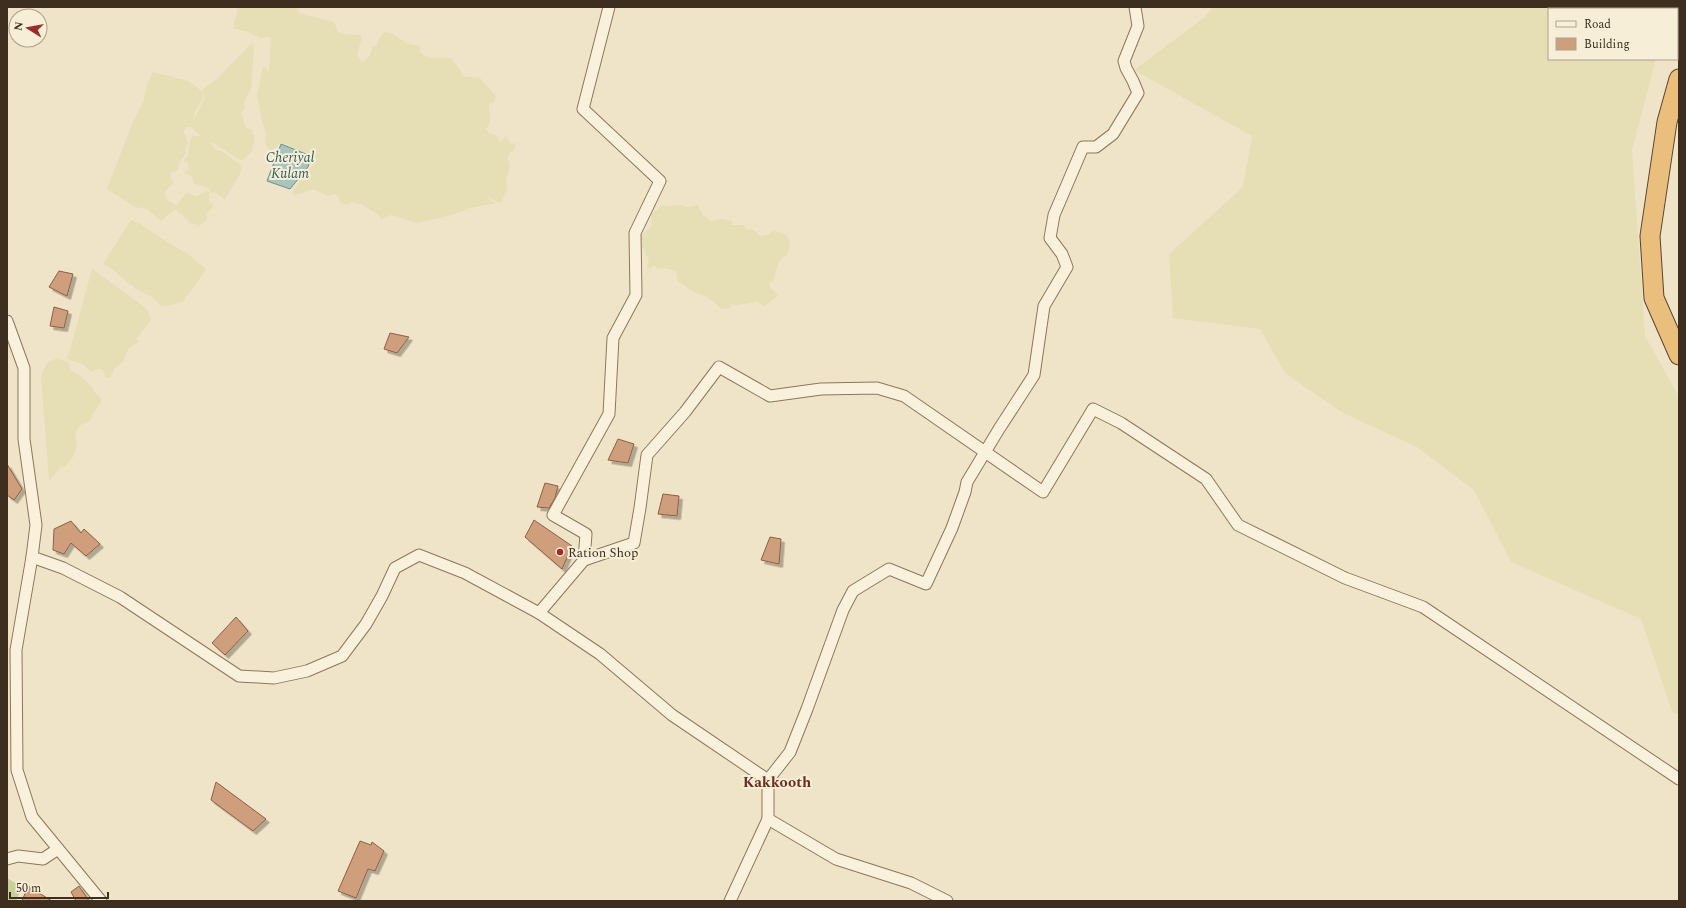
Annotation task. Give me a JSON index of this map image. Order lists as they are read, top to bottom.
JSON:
{
  "districts": ["Kakkooth"],
  "water": ["Cheriyal Kulam"],
  "places": ["Ration Shop"],
  "legend": ["Road", "Building"],
  "scale_bar": "50 m",
  "north": "left"
}
